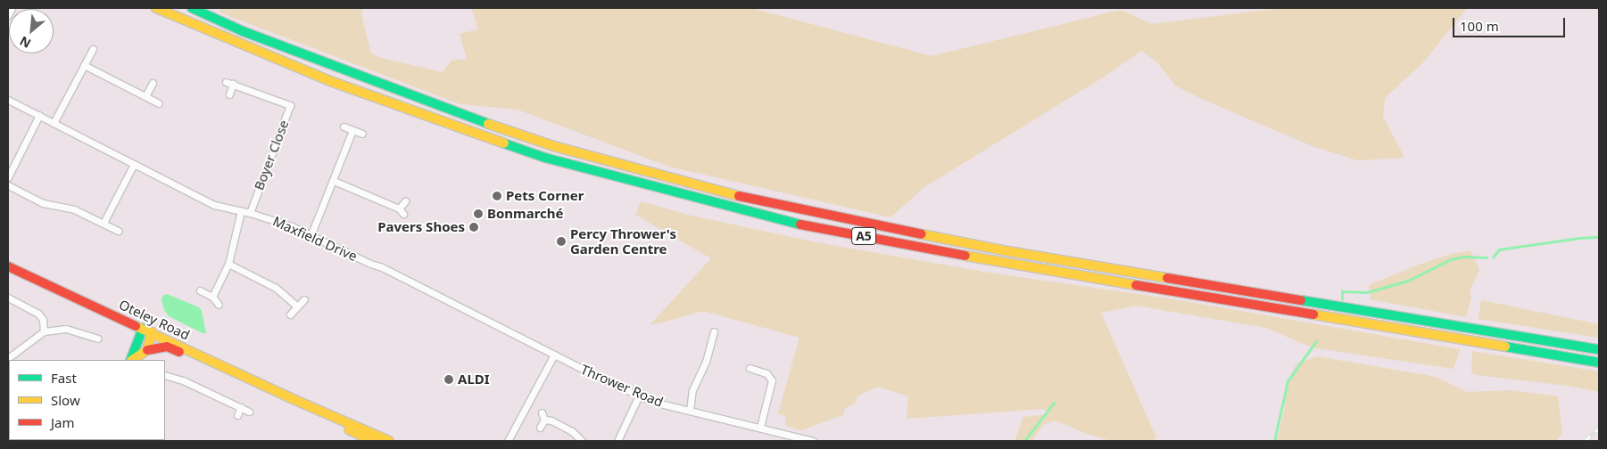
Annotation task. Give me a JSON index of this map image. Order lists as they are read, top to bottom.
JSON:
{
  "streets": {
    "main road": ["A5", "Oteley Road"],
    "street": ["Boyer Close", "Maxfield Drive", "Thrower Road"]
  },
  "crossings": [
    ["Boyer Close", "Maxfield Drive"],
    ["Maxfield Drive", "Thrower Road"]
  ],
  "places": [
    "Pets Corner",
    "Bonmarché",
    "Pavers Shoes",
    "Percy Thrower's Garden Centre",
    "ALDI"
  ],
  "legend": ["Fast", "Slow", "Jam"],
  "scale_bar": "100 m",
  "north": "bottom left"
}
